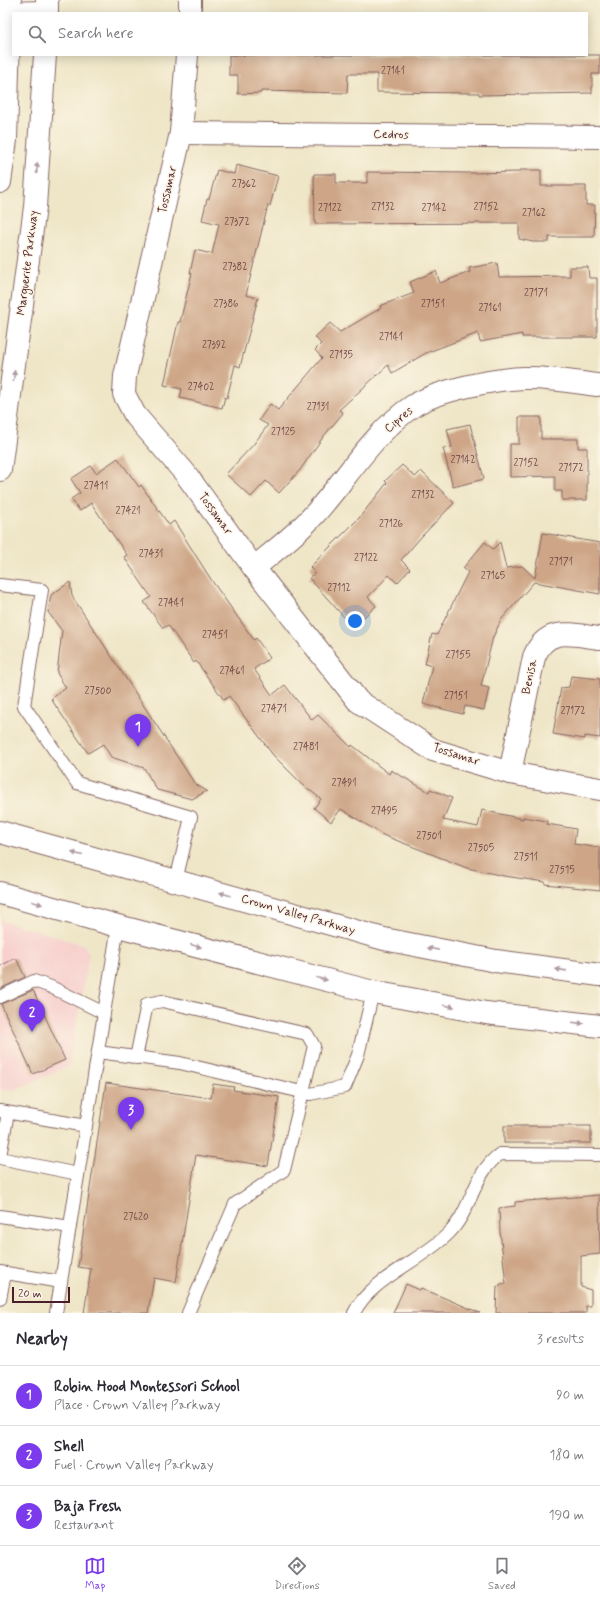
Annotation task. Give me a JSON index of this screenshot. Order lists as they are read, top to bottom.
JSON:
{
  "streets": {
    "street": [
      "Cedros",
      "Tossamar",
      "Marguerite Parkway",
      "Cipres",
      "Benisa",
      "Crown Valley Parkway"
    ]
  },
  "crossings": [
    ["Cedros", "Tossamar"],
    ["Tossamar", "Cipres"],
    ["Tossamar", "Benisa"]
  ],
  "house_numbers": [
    "27141",
    "27362",
    "27132",
    "27152",
    "27122",
    "27142",
    "27162",
    "27372",
    "27382",
    "27171",
    "27386",
    "27151",
    "27161",
    "27141",
    "27392",
    "27135",
    "27402",
    "27131",
    "27125",
    "27142",
    "27152",
    "27172",
    "27411",
    "27132",
    "27421",
    "27126",
    "27431",
    "27122",
    "27171",
    "27165",
    "27112",
    "27441",
    "27451",
    "27155",
    "27461",
    "27500",
    "27151",
    "27471",
    "27172",
    "27481",
    "27491",
    "27495",
    "27501",
    "27505",
    "27511",
    "27515",
    "27620"
  ],
  "scale_bar": "20 m",
  "page": {
    "search": "Search here",
    "pins": ["1", "2", "3"],
    "scale": "20 m",
    "heading": ["Nearby", "3 results"],
    "list": [
      {
        "mark": "1",
        "name": "Robin Hood Montessori School",
        "note": "Place · Crown Valley Parkway",
        "value": "90 m"
      },
      {
        "mark": "2",
        "name": "Shell",
        "note": "Fuel · Crown Valley Parkway",
        "value": "180 m"
      },
      {
        "mark": "3",
        "name": "Baja Fresh",
        "note": "Restaurant",
        "value": "190 m"
      }
    ],
    "nav": ["Map", "Directions", "Saved"]
  }
}
